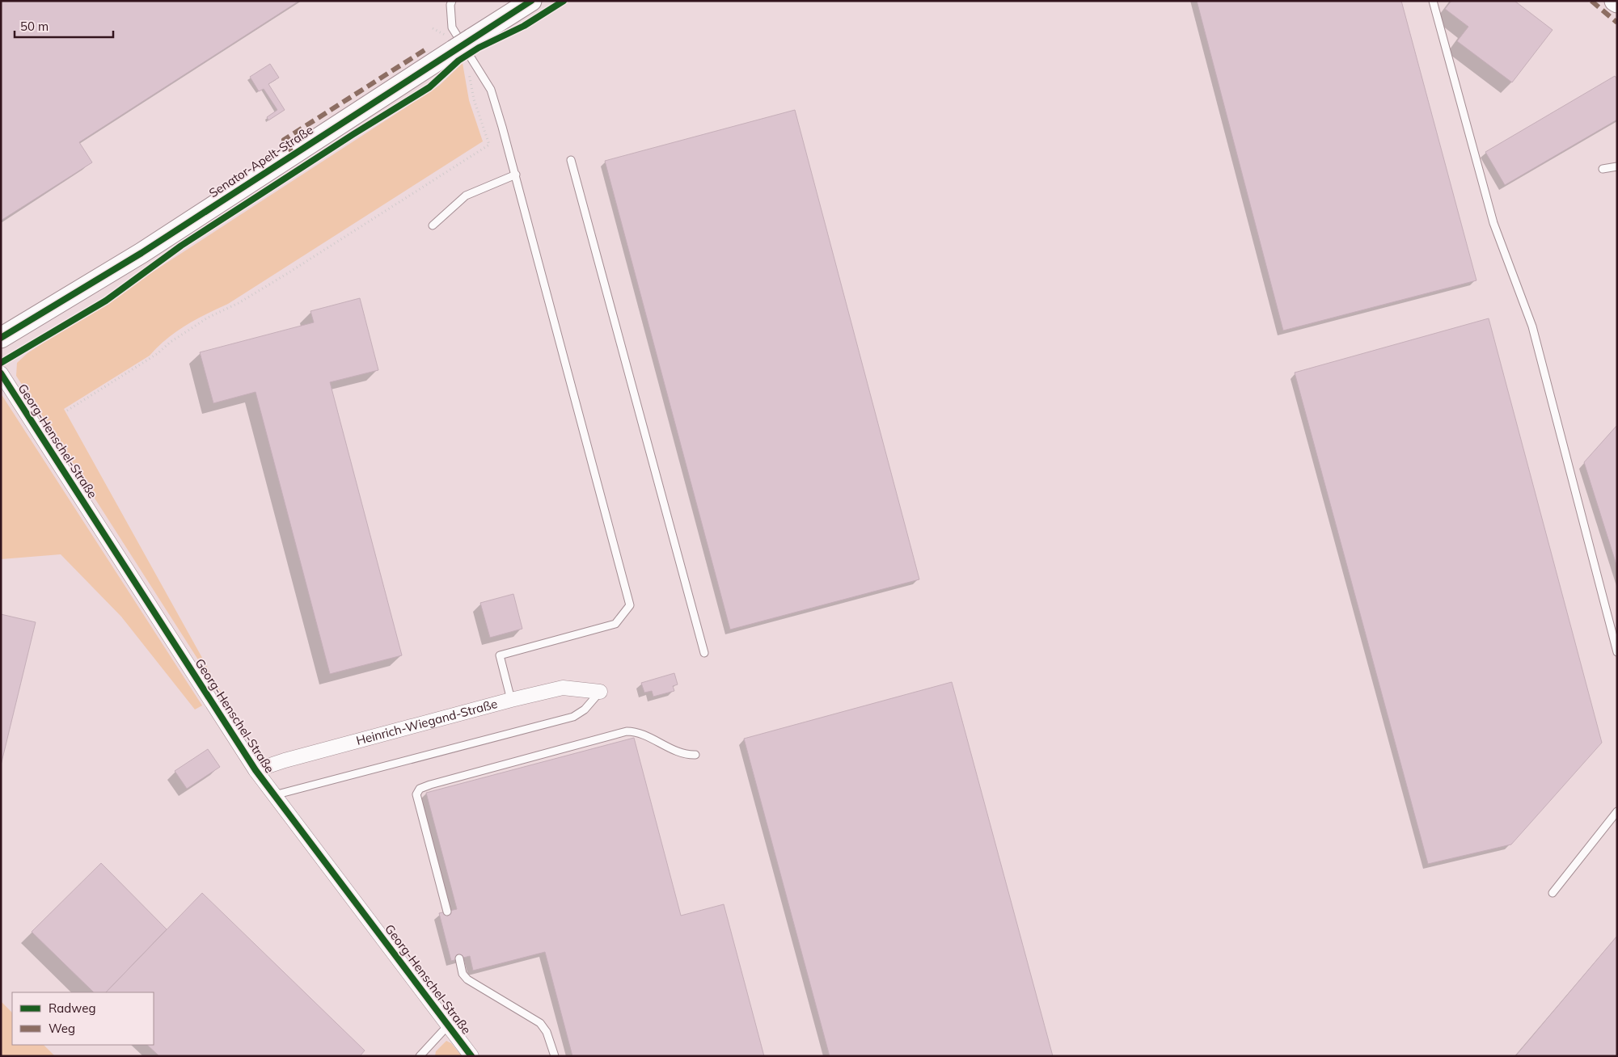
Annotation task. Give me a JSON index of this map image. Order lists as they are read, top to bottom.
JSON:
{
  "streets": {
    "street": ["Senator-Apelt-Straße", "Georg-Henschel-Straße", "Heinrich-Wiegand-Straße"]
  },
  "crossings": [
    ["Georg-Henschel-Straße", "Heinrich-Wiegand-Straße"]
  ],
  "legend": ["Radweg", "Weg"],
  "scale_bar": "50 m"
}
